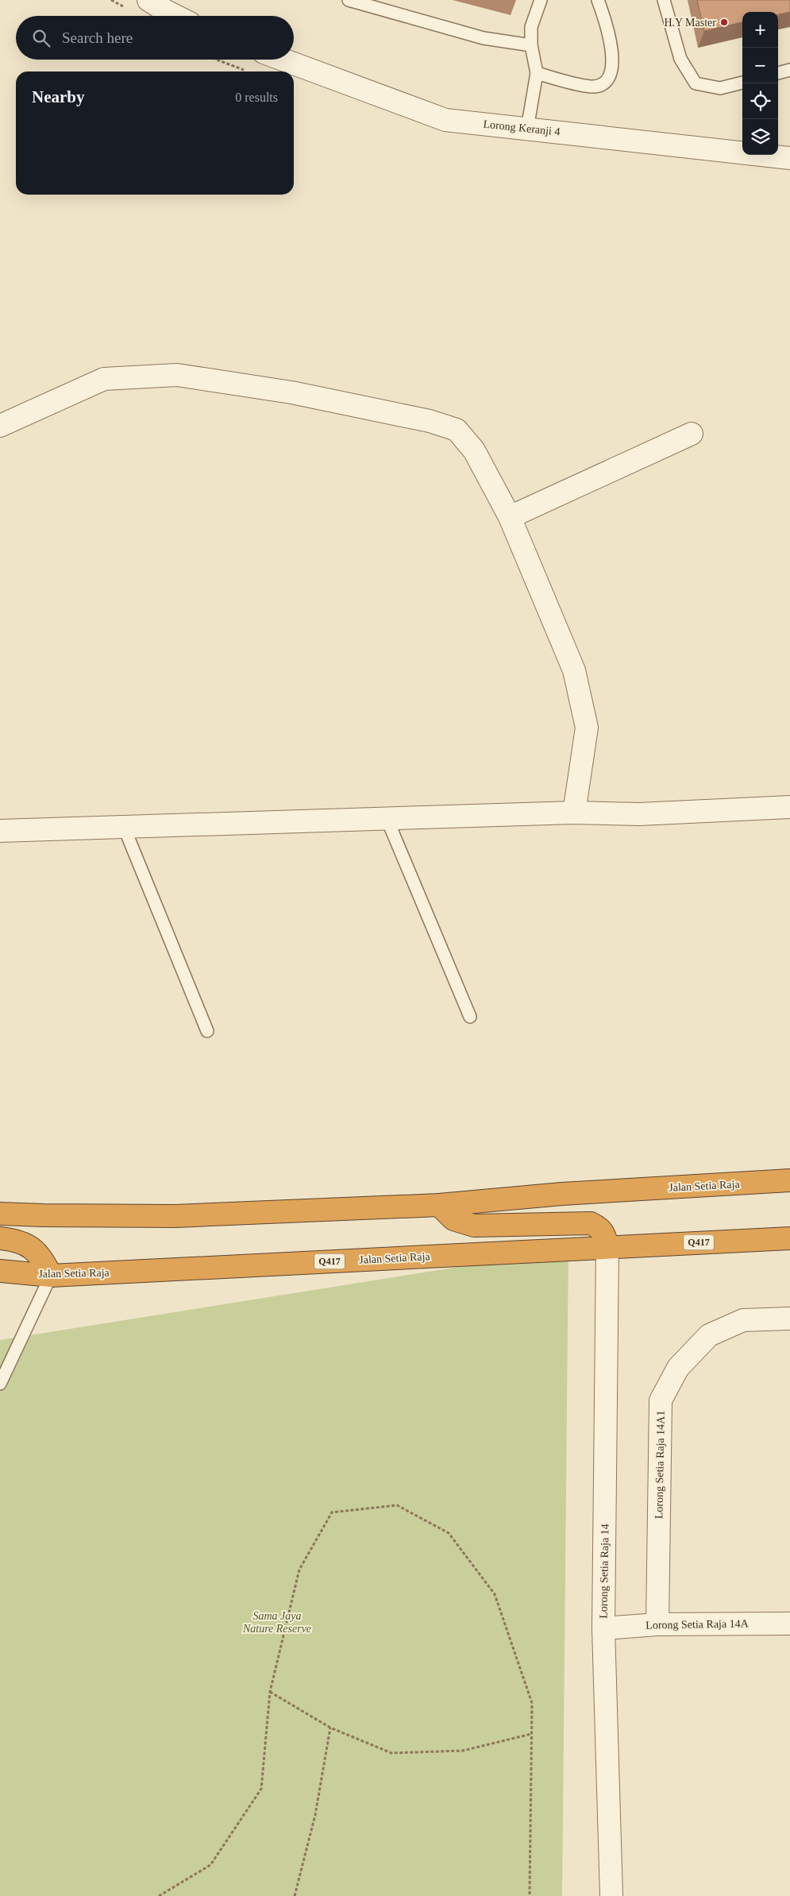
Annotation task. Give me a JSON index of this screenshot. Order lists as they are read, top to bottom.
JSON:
{
  "streets": {
    "highway": ["Jalan Setia Raja", "Q417"],
    "street": [
      "Lorong Keranji 4",
      "Lorong Setia Raja 14A1",
      "Lorong Setia Raja 14",
      "Lorong Setia Raja 14A"
    ]
  },
  "crossings": [
    ["Jalan Setia Raja", "Lorong Setia Raja 14"],
    ["Lorong Setia Raja 14A1", "Lorong Setia Raja 14A"],
    ["Lorong Setia Raja 14", "Lorong Setia Raja 14A"]
  ],
  "parks": ["Sama Jaya Nature Reserve"],
  "places": ["H.Y Master"],
  "page": {
    "map_buttons": ["+", "−"],
    "search": "Search here",
    "heading": ["Nearby", "0 results"]
  }
}
